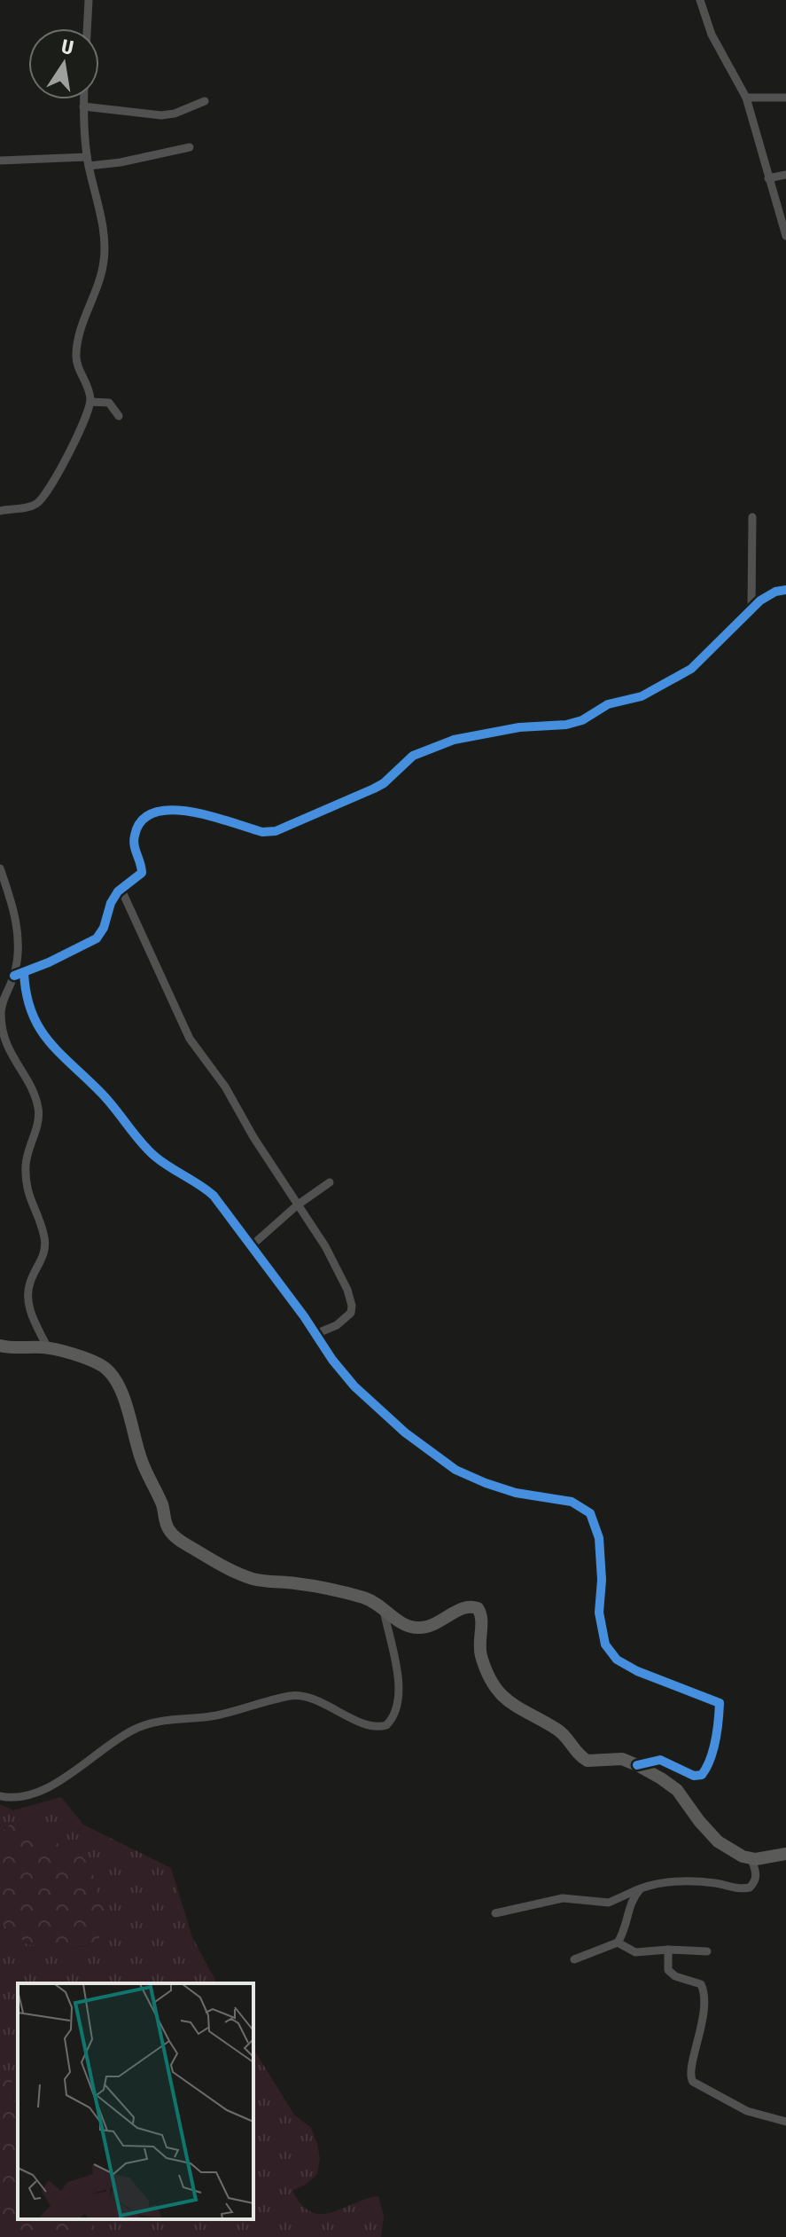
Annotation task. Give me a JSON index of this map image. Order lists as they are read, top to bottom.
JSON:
{
  "north": "top"
}
